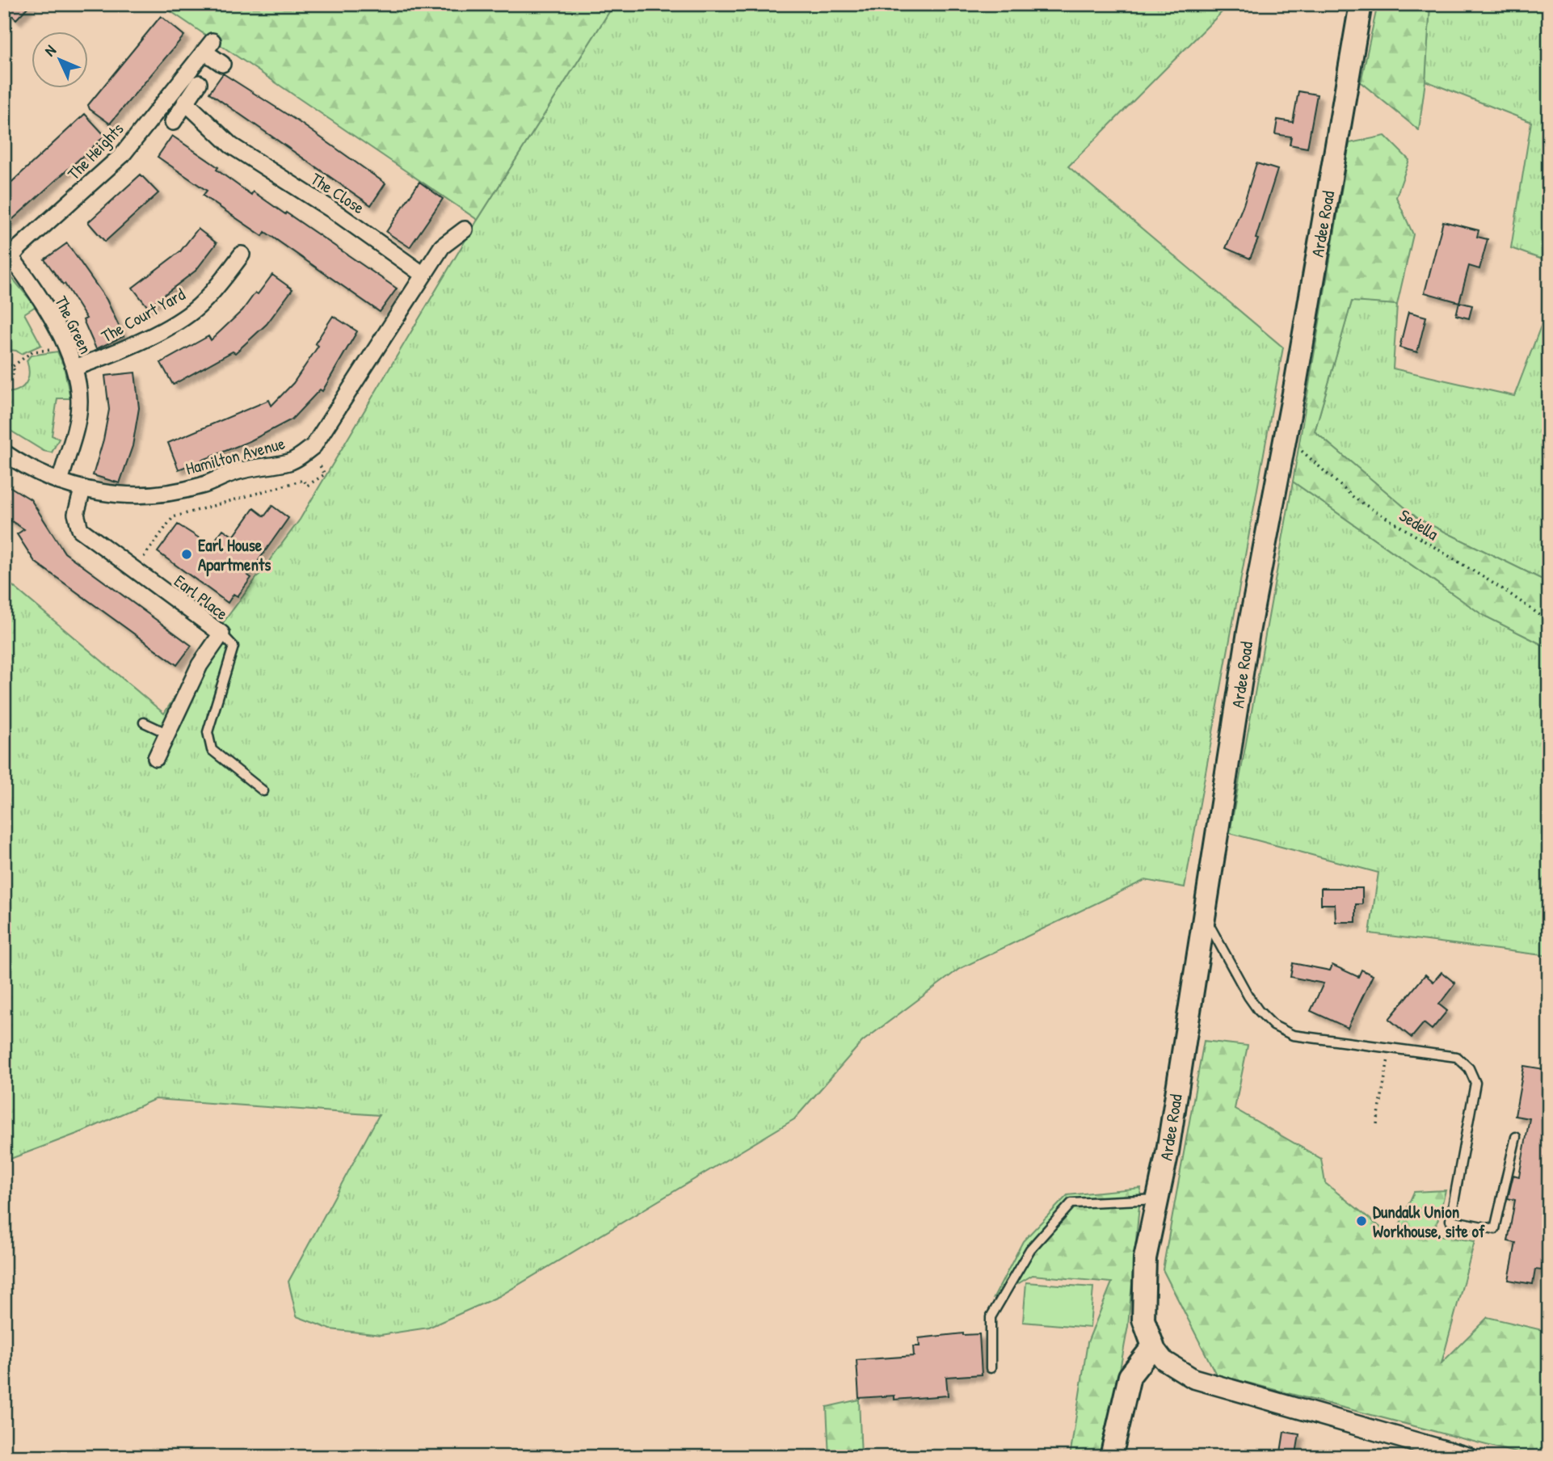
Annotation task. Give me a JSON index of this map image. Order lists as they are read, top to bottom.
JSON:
{
  "streets": {
    "main road": ["Ardee Road"],
    "street": [
      "The Heights",
      "The Close",
      "The Court Yard",
      "The Green",
      "Hamilton Avenue",
      "Earl Place"
    ],
    "path": ["Sedella"]
  },
  "crossings": [
    ["The Heights", "The Green"],
    ["The Close", "Hamilton Avenue"],
    ["Ardee Road", "Sedella"],
    ["The Court Yard", "The Green"],
    ["The Green", "Hamilton Avenue"],
    ["Hamilton Avenue", "Earl Place"]
  ],
  "places": ["Earl House Apartments", "Dundalk Union Workhouse, site of"],
  "north": "top left"
}
